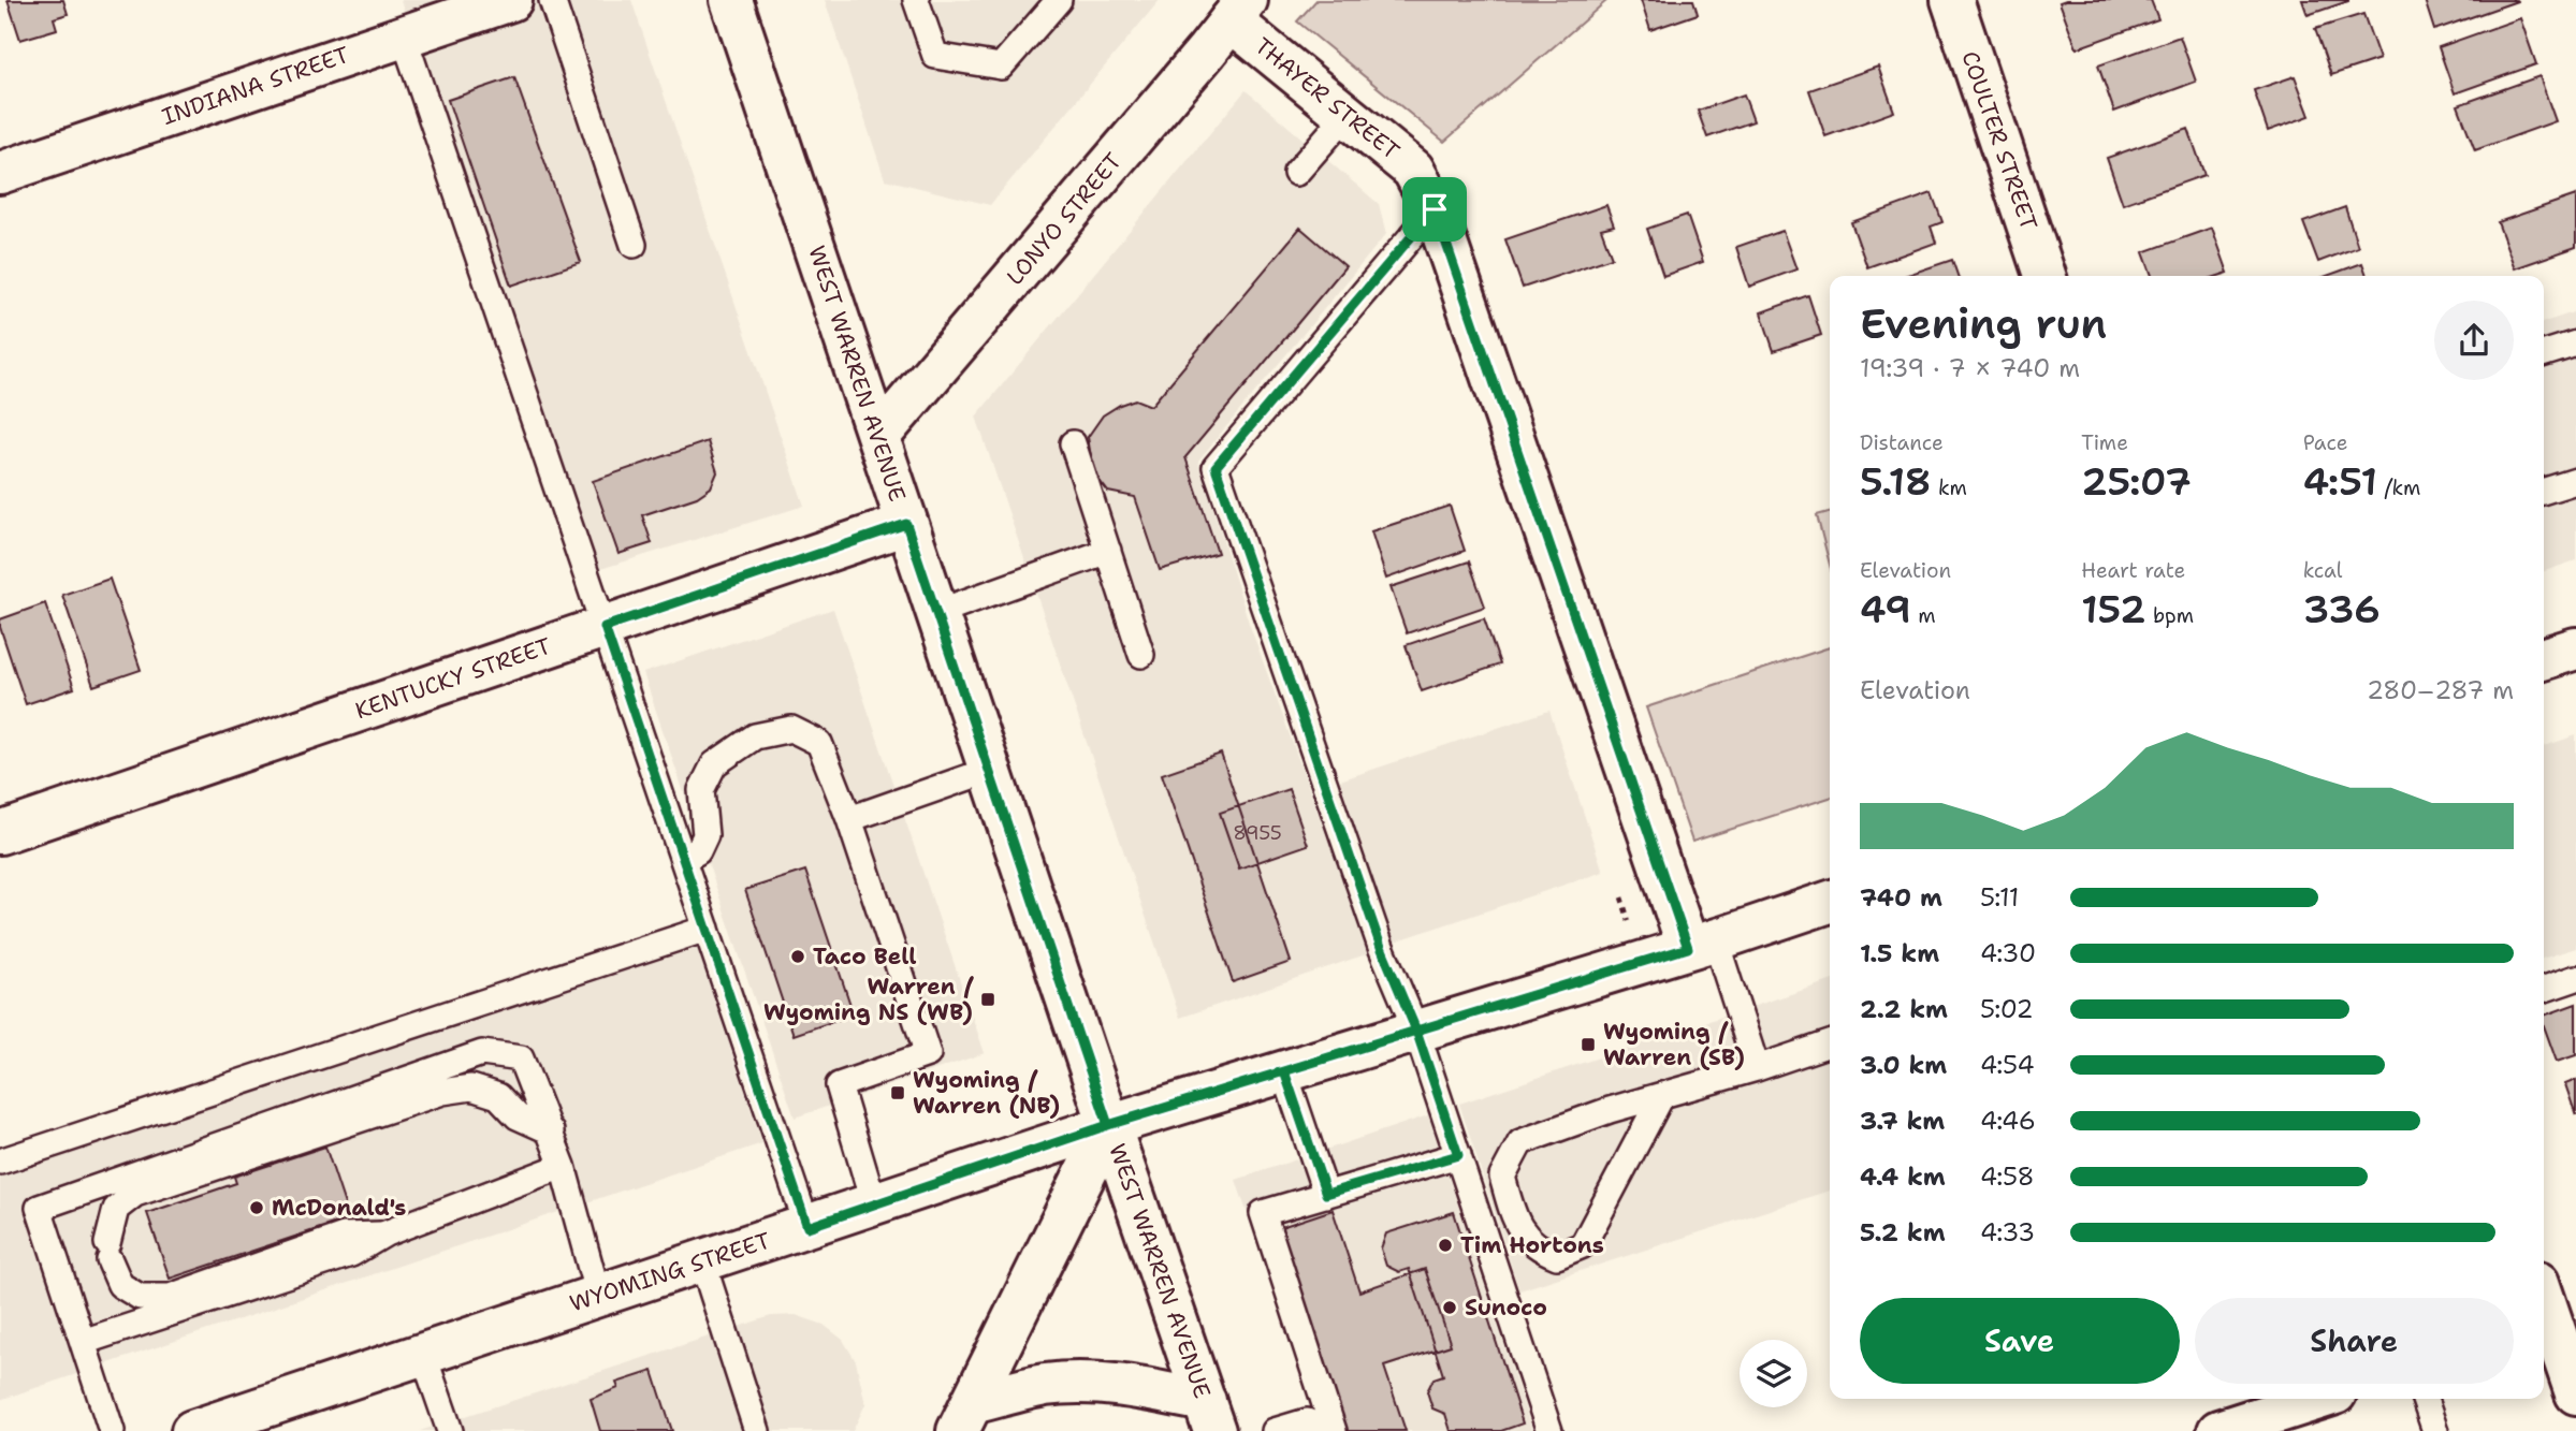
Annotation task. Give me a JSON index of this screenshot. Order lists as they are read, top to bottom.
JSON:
{
  "streets": {
    "street": [
      "INDIANA STREET",
      "THAYER STREET",
      "COULTER STREET",
      "LONYO STREET",
      "WEST WARREN AVENUE",
      "KENTUCKY STREET",
      "WYOMING STREET"
    ]
  },
  "crossings": [
    ["THAYER STREET", "LONYO STREET"],
    ["THAYER STREET", "WYOMING STREET"],
    ["LONYO STREET", "WEST WARREN AVENUE"],
    ["WEST WARREN AVENUE", "KENTUCKY STREET"],
    ["WEST WARREN AVENUE", "WYOMING STREET"]
  ],
  "places": {
    "other": [
      "Taco Bell",
      "McDonald's",
      "Tim Hortons",
      "Sunoco"
    ],
    "transit": ["Warren / Wyoming NS (WB)", "Wyoming / Warren (SB)", "Wyoming / Warren (NB)"]
  },
  "house_numbers": ["8955"],
  "page": {
    "heading": ["Evening run", "19:39 · 7 × 740 m"],
    "stats": [
      ["Distance", "5.18 km"],
      ["Time", "25:07"],
      ["Pace", "4:51 /km"],
      ["Elevation", "49 m"],
      ["Heart rate", "152 bpm"],
      ["kcal", "336"]
    ],
    "chart": ["Elevation", "280–287 m"],
    "list": [
      {
        "name": "740 m",
        "note": "5:11"
      },
      {
        "name": "1.5 km",
        "note": "4:30"
      },
      {
        "name": "2.2 km",
        "note": "5:02"
      },
      {
        "name": "3.0 km",
        "note": "4:54"
      },
      {
        "name": "3.7 km",
        "note": "4:46"
      },
      {
        "name": "4.4 km",
        "note": "4:58"
      },
      {
        "name": "5.2 km",
        "note": "4:33"
      }
    ],
    "buttons": ["Save", "Share"]
  }
}
